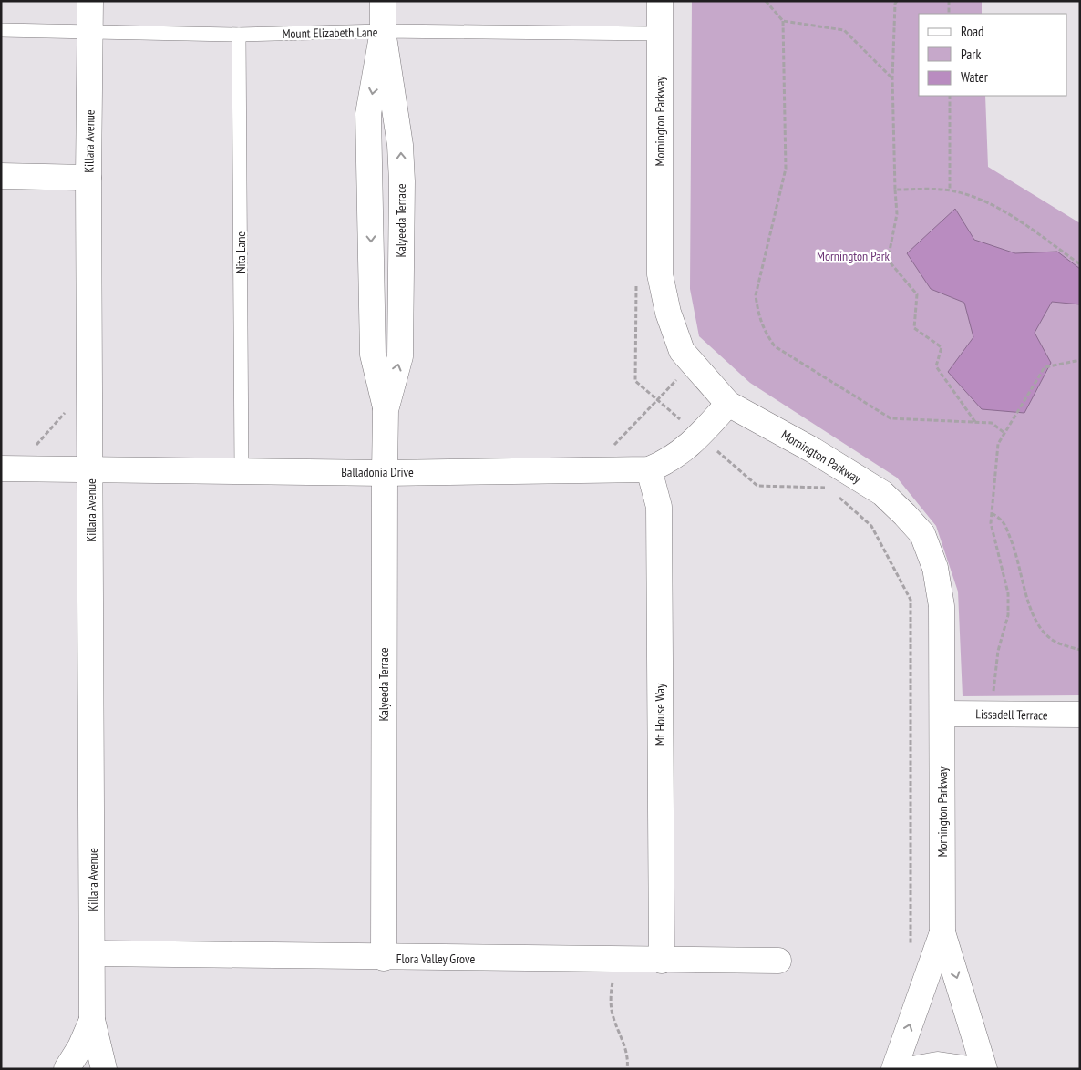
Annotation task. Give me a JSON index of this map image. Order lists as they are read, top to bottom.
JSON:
{
  "streets": {
    "street": [
      "Mornington Parkway",
      "Killara Avenue",
      "Kalyeeda Terrace",
      "Balladonia Drive",
      "Mt House Way",
      "Lissadell Terrace",
      "Flora Valley Grove"
    ],
    "lane": ["Mount Elizabeth Lane", "Nita Lane"]
  },
  "crossings": [
    ["Mount Elizabeth Lane", "Mornington Parkway"],
    ["Mount Elizabeth Lane", "Killara Avenue"],
    ["Mount Elizabeth Lane", "Kalyeeda Terrace"],
    ["Mount Elizabeth Lane", "Nita Lane"],
    ["Mornington Parkway", "Balladonia Drive"],
    ["Mornington Parkway", "Lissadell Terrace"],
    ["Killara Avenue", "Balladonia Drive"],
    ["Killara Avenue", "Flora Valley Grove"],
    ["Kalyeeda Terrace", "Balladonia Drive"],
    ["Kalyeeda Terrace", "Flora Valley Grove"],
    ["Nita Lane", "Balladonia Drive"],
    ["Balladonia Drive", "Mt House Way"],
    ["Mt House Way", "Flora Valley Grove"]
  ],
  "parks": ["Mornington Park"],
  "legend": ["Road", "Park", "Water"]
}
